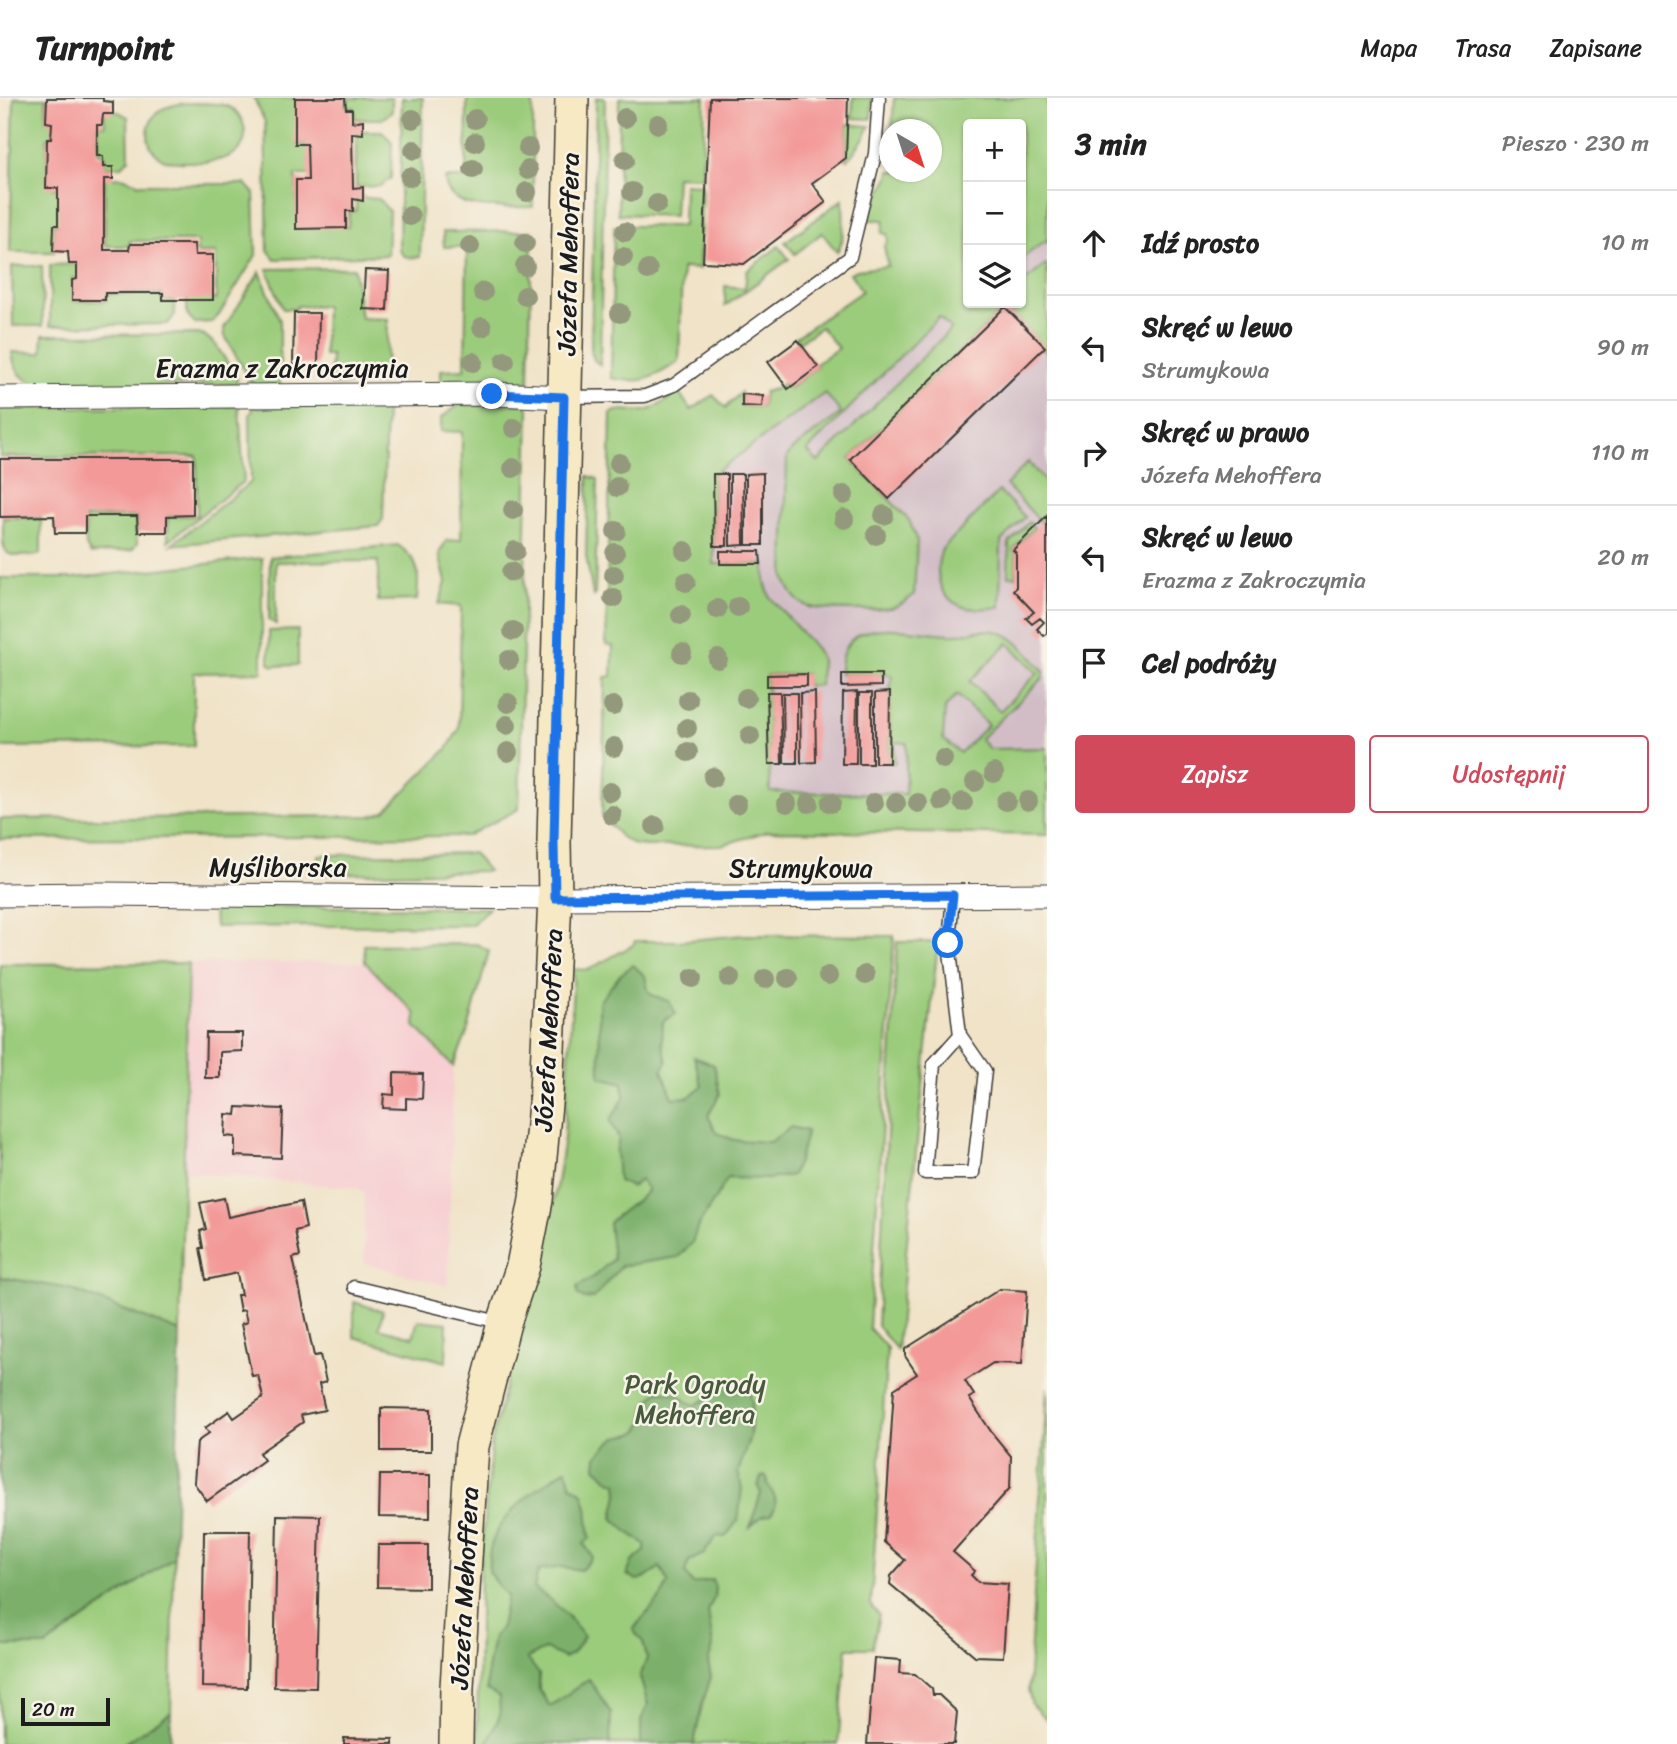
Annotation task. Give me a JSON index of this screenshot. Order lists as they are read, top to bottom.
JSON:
{
  "streets": {
    "street": [
      "Józefa Mehoffera",
      "Erazma z Zakroczymia",
      "Myśliborska",
      "Strumykowa"
    ]
  },
  "crossings": [
    ["Józefa Mehoffera", "Erazma z Zakroczymia"],
    ["Józefa Mehoffera", "Myśliborska"],
    ["Józefa Mehoffera", "Strumykowa"],
    ["Myśliborska", "Strumykowa"]
  ],
  "parks": ["Park Ogrody Mehoffera"],
  "scale_bar": "20 m",
  "north": "bottom right",
  "page": {
    "header": "Turnpoint",
    "nav": ["Mapa", "Trasa", "Zapisane"],
    "heading": ["3 min", "Pieszo · 230 m"],
    "map_buttons": ["+", "−"],
    "list": [
      ["Idź prosto", "10 m"],
      ["Skręć w lewo", "Strumykowa", "90 m"],
      ["Skręć w prawo", "Józefa Mehoffera", "110 m"],
      ["Skręć w lewo", "Erazma z Zakroczymia", "20 m"],
      "Cel podróży"
    ],
    "buttons": ["Zapisz", "Udostępnij"],
    "scale": "20 m"
  }
}
